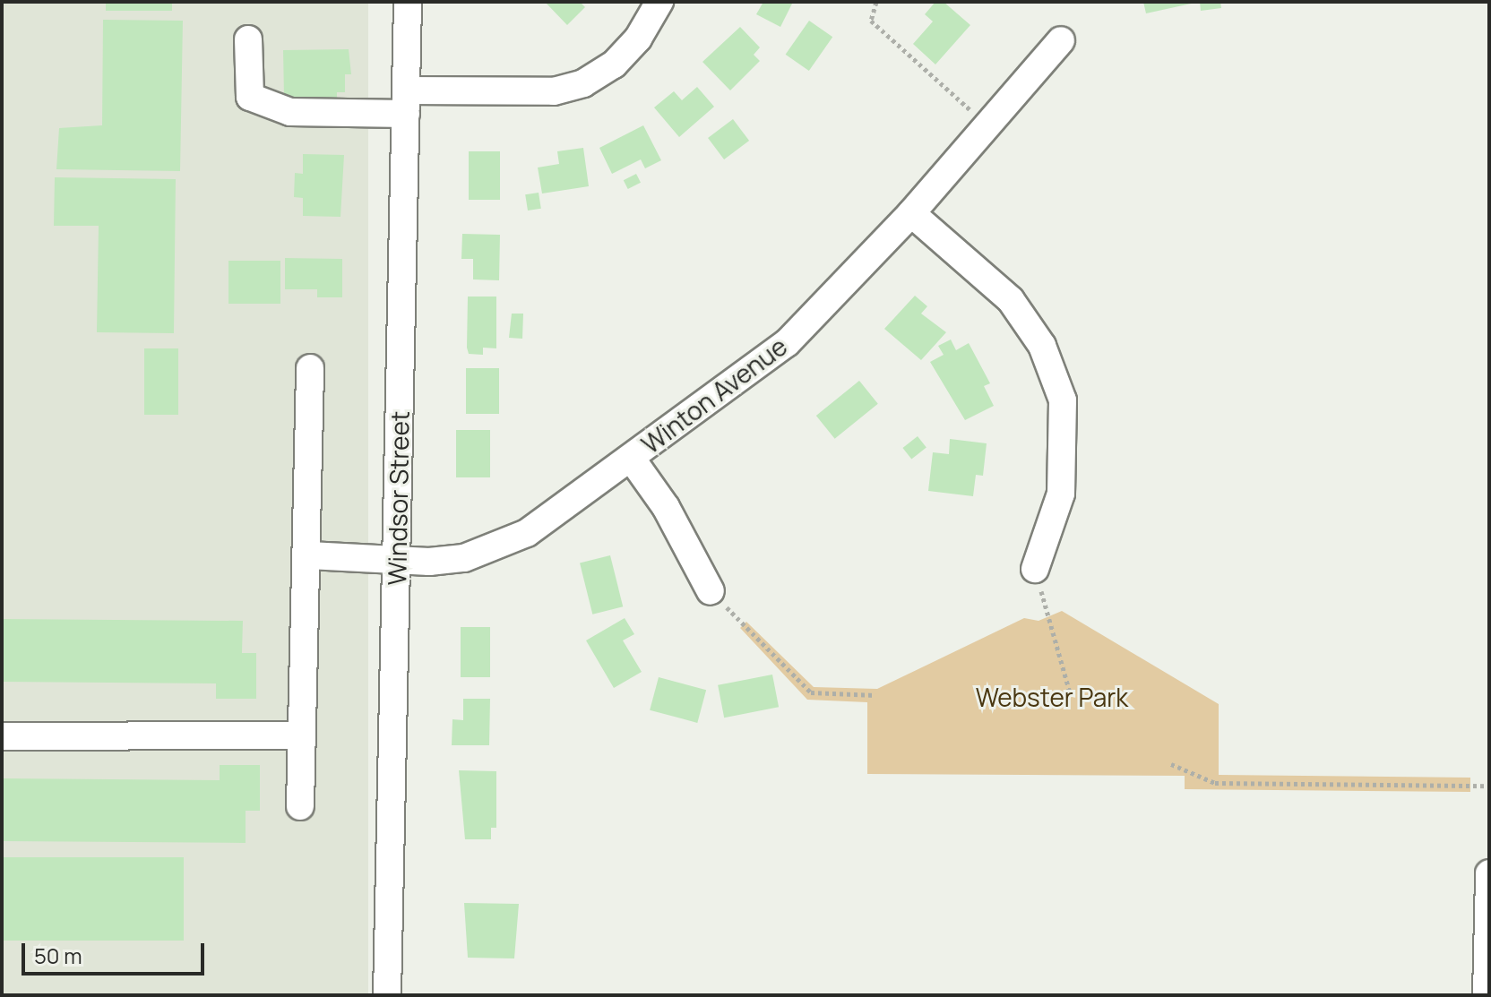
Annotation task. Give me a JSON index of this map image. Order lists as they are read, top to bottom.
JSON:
{
  "streets": {
    "street": ["Winton Avenue", "Windsor Street"]
  },
  "crossings": [
    ["Winton Avenue", "Windsor Street"]
  ],
  "parks": ["Webster Park"],
  "scale_bar": "50 m"
}
